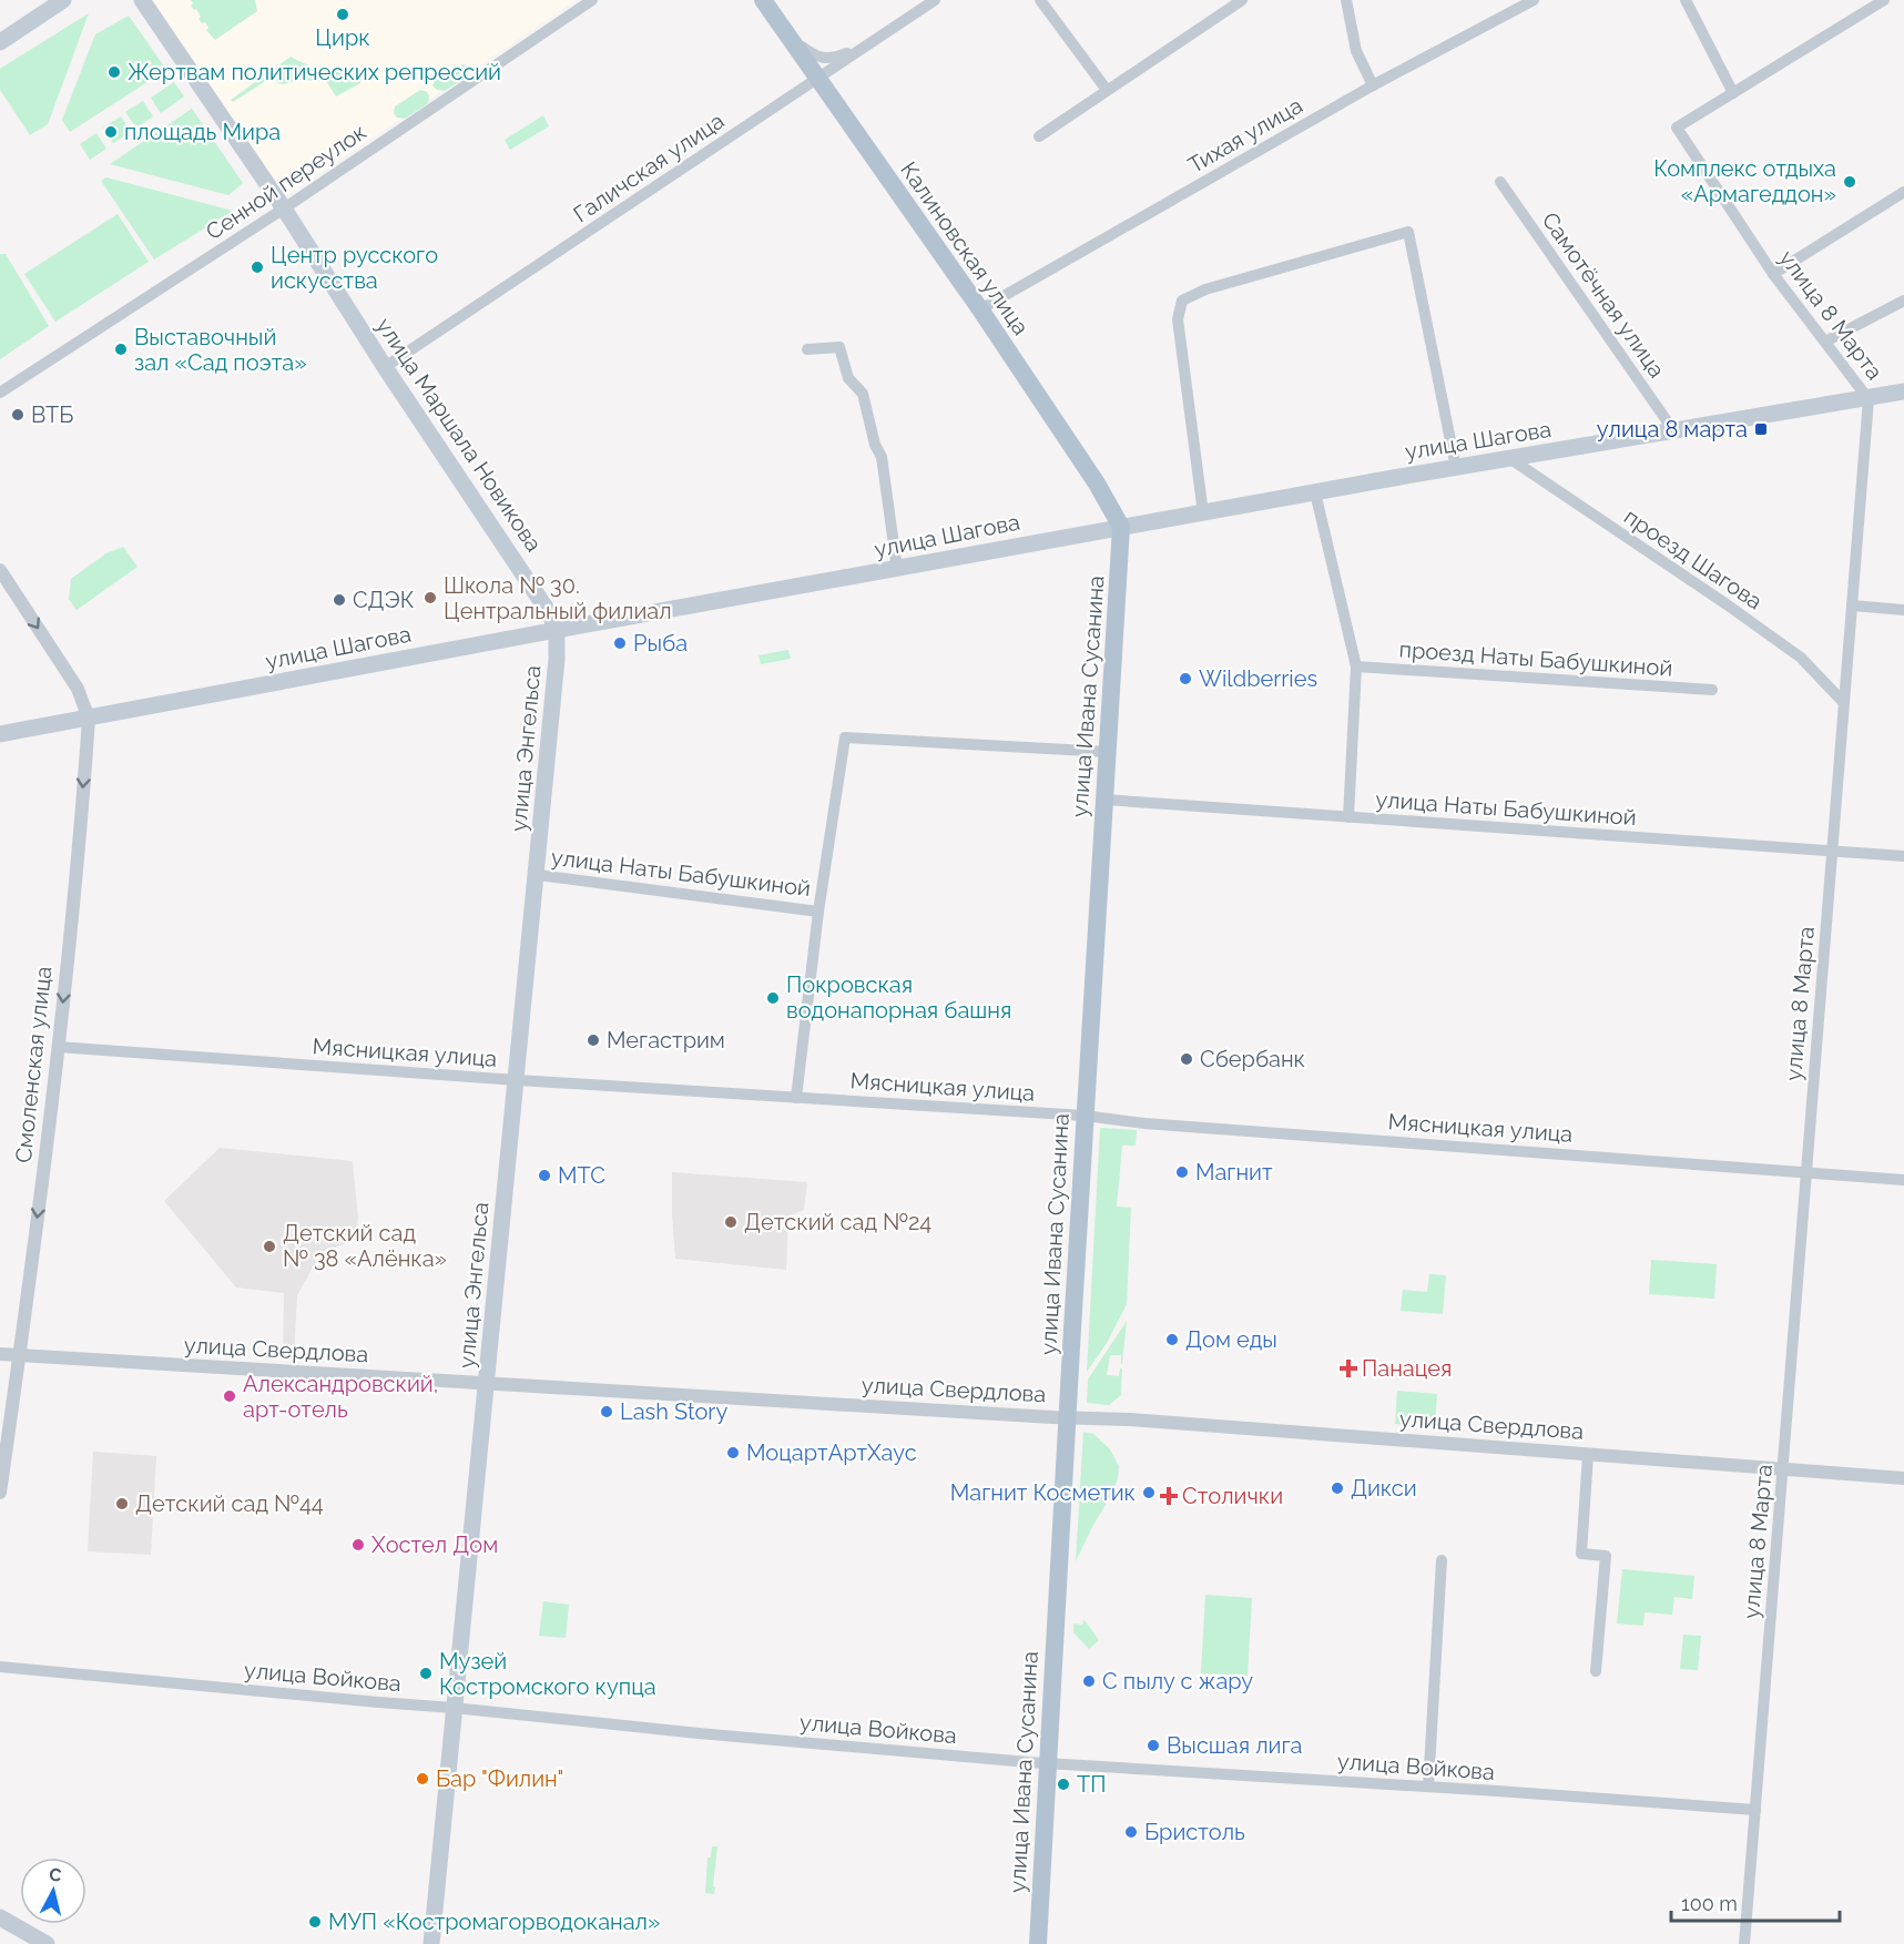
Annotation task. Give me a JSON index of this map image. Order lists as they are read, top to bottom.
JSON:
{
  "streets": {
    "main road": [
      "Калиновская улица",
      "улица Маршала Новикова",
      "улица Шагова",
      "улица Ивана Сусанина",
      "улица Энгельса"
    ],
    "street": [
      "Тихая улица",
      "Галичская улица",
      "Сенной переулок",
      "Самотёчная улица",
      "улица 8 Марта",
      "проезд Шагова",
      "проезд Наты Бабушкиной",
      "улица Наты Бабушкиной",
      "Мясницкая улица",
      "Смоленская улица",
      "улица Свердлова",
      "улица Войкова"
    ]
  },
  "crossings": [
    ["Тихая улица", "Калиновская улица"],
    ["Галичская улица", "Калиновская улица"],
    ["Галичская улица", "улица Маршала Новикова"],
    ["Сенной переулок", "улица Маршала Новикова"],
    ["Калиновская улица", "улица Шагова"],
    ["Калиновская улица", "улица Ивана Сусанина"],
    ["Самотёчная улица", "улица Шагова"],
    ["улица 8 Марта", "улица Шагова"],
    ["улица 8 Марта", "проезд Шагова"],
    ["улица 8 Марта", "улица Наты Бабушкиной"],
    ["улица 8 Марта", "Мясницкая улица"],
    ["улица 8 Марта", "улица Свердлова"],
    ["улица 8 Марта", "улица Войкова"],
    ["улица Маршала Новикова", "улица Шагова"],
    ["улица Маршала Новикова", "улица Энгельса"],
    ["улица Шагова", "проезд Шагова"],
    ["улица Шагова", "улица Ивана Сусанина"],
    ["улица Шагова", "улица Энгельса"],
    ["улица Шагова", "Смоленская улица"],
    ["улица Ивана Сусанина", "улица Наты Бабушкиной"],
    ["улица Ивана Сусанина", "Мясницкая улица"],
    ["улица Ивана Сусанина", "улица Свердлова"],
    ["улица Ивана Сусанина", "улица Войкова"],
    ["улица Энгельса", "улица Наты Бабушкиной"],
    ["улица Энгельса", "Мясницкая улица"],
    ["улица Энгельса", "улица Свердлова"],
    ["улица Энгельса", "улица Войкова"],
    ["улица Наты Бабушкиной", "Мясницкая улица"],
    ["Мясницкая улица", "Смоленская улица"],
    ["Смоленская улица", "улица Свердлова"]
  ],
  "one_way": ["Смоленская улица"],
  "places": {
    "other": [
      "Цирк",
      "Жертвам политических репрессий",
      "площадь Мира",
      "Комплекс отдыха «Армагеддон»",
      "Центр русского искусства",
      "Выставочный зал «Сад поэта»",
      "ВТБ",
      "Школа № 30. Центральный филиал",
      "СДЭК",
      "Рыба",
      "Wildberries",
      "Покровская водонапорная башня",
      "Мегастрим",
      "Сбербанк",
      "Магнит",
      "МТС",
      "Детский сад №24",
      "Детский сад № 38 «Алёнка»",
      "Дом еды",
      "Александровский, арт-отель",
      "Lash Story",
      "МоцартАртХаус",
      "Дикси",
      "Магнит Косметик",
      "Детский сад №44",
      "Хостел Дом",
      "Музей Костромского купца",
      "С пылу с жару",
      "Высшая лига",
      "Бар \"Филин\"",
      "ТП",
      "Бристоль",
      "МУП «Костромагорводоканал»"
    ],
    "transit": ["улица 8 марта"],
    "health": ["Панацея", "Столички"]
  },
  "scale_bar": "100 m",
  "north": "top"
}
